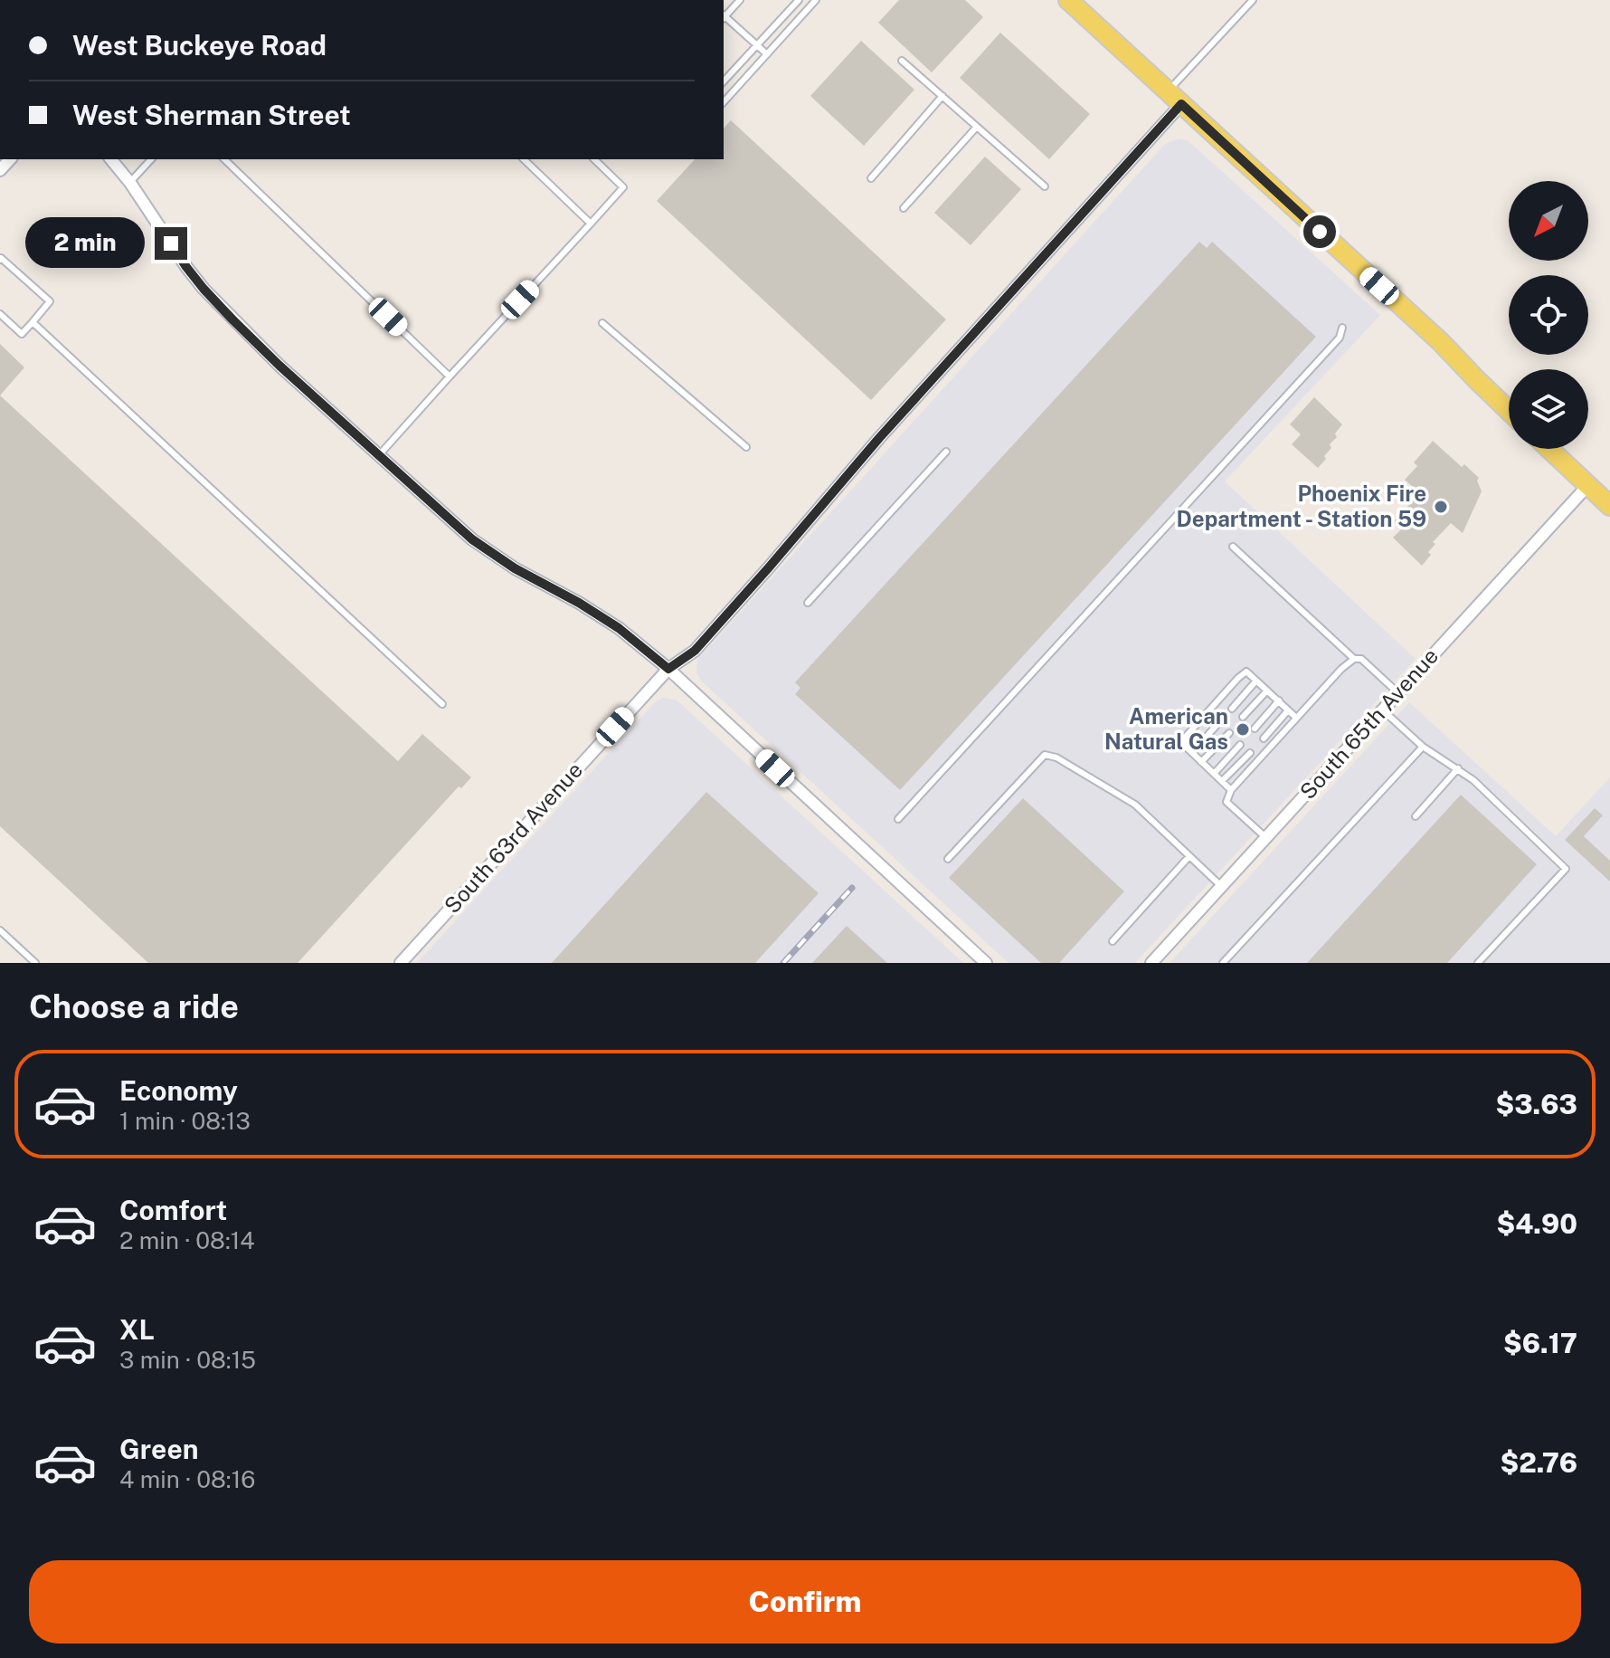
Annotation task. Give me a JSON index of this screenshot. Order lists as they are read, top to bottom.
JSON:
{
  "streets": {
    "street": ["South 65th Avenue", "South 63rd Avenue"]
  },
  "places": ["Phoenix Fire Department - Station 59", "American Natural Gas"],
  "north": "bottom left",
  "page": {
    "banner": ["West Buckeye Road", "West Sherman Street"],
    "bubble": "2 min",
    "heading": "Choose a ride",
    "list": [
      {
        "name": "Economy",
        "note": "1 min · 08:13",
        "value": "$3.63"
      },
      {
        "name": "Comfort",
        "note": "2 min · 08:14",
        "value": "$4.90"
      },
      {
        "name": "XL",
        "note": "3 min · 08:15",
        "value": "$6.17"
      },
      {
        "name": "Green",
        "note": "4 min · 08:16",
        "value": "$2.76"
      }
    ],
    "buttons": "Confirm"
  }
}
